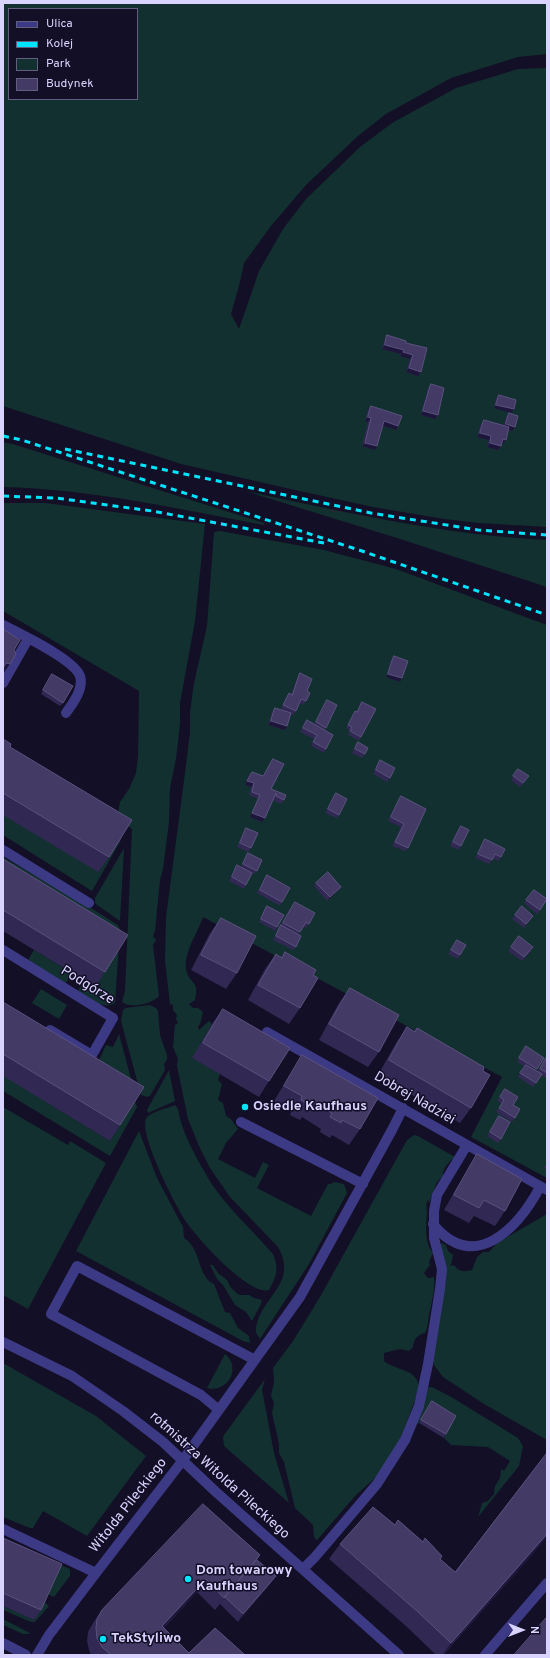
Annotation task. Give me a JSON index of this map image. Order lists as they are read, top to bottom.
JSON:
{
  "streets": {
    "street": [
      "Podgórze",
      "Dobrej Nadziei",
      "rotmistrza Witolda Pileckiego",
      "Witolda Pileckiego"
    ]
  },
  "crossings": [
    ["Dobrej Nadziei", "Witolda Pileckiego"],
    ["rotmistrza Witolda Pileckiego", "Witolda Pileckiego"]
  ],
  "places": ["Osiedle Kaufhaus", "Dom towarowy Kaufhaus", "TekStyliwo"],
  "legend": [
    "Ulica",
    "Kolej",
    "Park",
    "Budynek"
  ],
  "north": "right"
}
